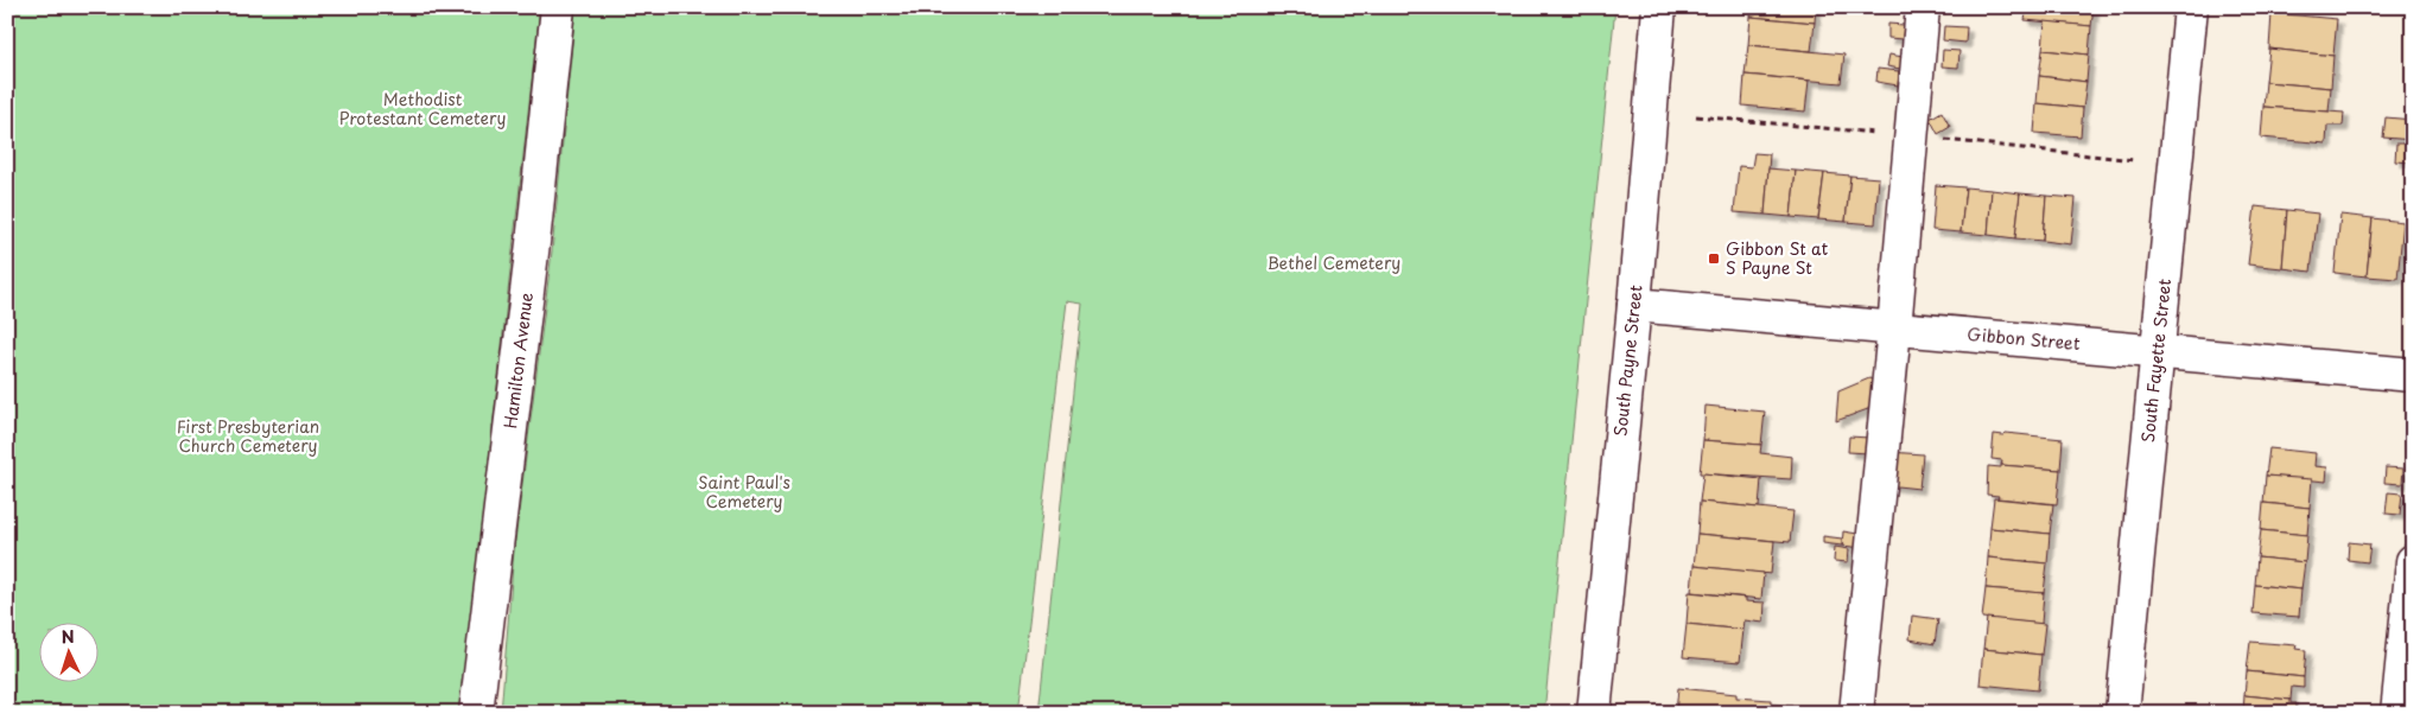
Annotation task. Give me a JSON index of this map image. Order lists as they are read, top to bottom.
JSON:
{
  "streets": {
    "street": [
      "Gibbon Street",
      "Hamilton Avenue",
      "South Payne Street",
      "South Fayette Street"
    ]
  },
  "crossings": [
    ["Gibbon Street", "South Payne Street"],
    ["Gibbon Street", "South Fayette Street"]
  ],
  "parks": [
    "Methodist Protestant Cemetery",
    "Bethel Cemetery",
    "First Presbyterian Church Cemetery",
    "Saint Paul's Cemetery"
  ],
  "places": {
    "transit": ["Gibbon St at S Payne St"]
  },
  "north": "top"
}
